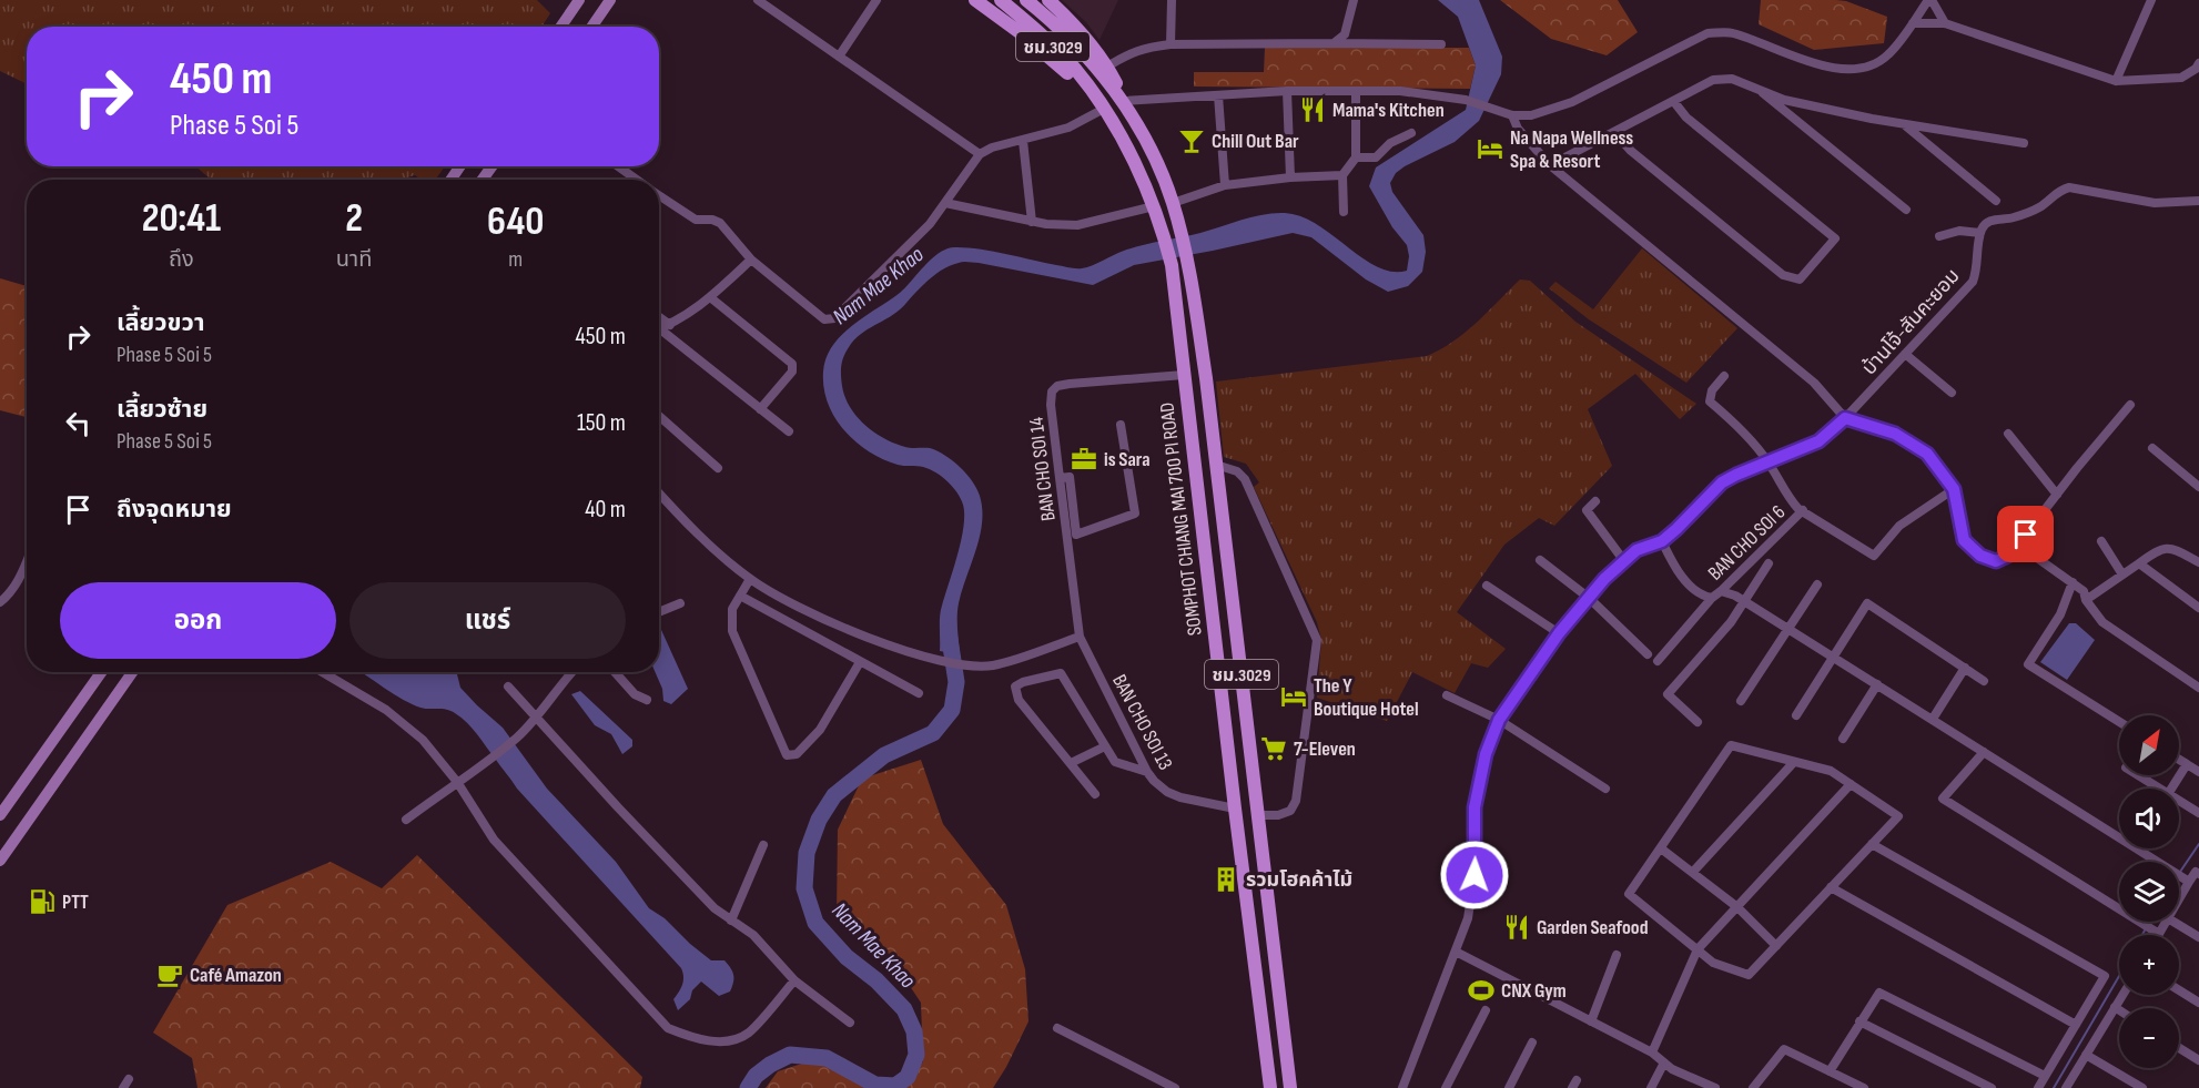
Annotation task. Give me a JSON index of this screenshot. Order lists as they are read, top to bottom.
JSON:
{
  "streets": {
    "main road": ["ชม.3029", "SOMPHOT CHIANG MAI 700 PI ROAD"],
    "street": [
      "บ้านโจ้-สันคะยอม",
      "BAN CHO SOI 14",
      "BAN CHO SOI 6",
      "BAN CHO SOI 13"
    ]
  },
  "crossings": [
    ["บ้านโจ้-สันคะยอม", "BAN CHO SOI 6"],
    ["BAN CHO SOI 14", "SOMPHOT CHIANG MAI 700 PI ROAD"],
    ["BAN CHO SOI 14", "BAN CHO SOI 13"],
    ["SOMPHOT CHIANG MAI 700 PI ROAD", "BAN CHO SOI 13"]
  ],
  "water": ["Nam Mae Khao"],
  "places": {
    "restaurant": ["Mama's Kitchen", "Garden Seafood"],
    "bar": ["Chill Out Bar"],
    "hotel": ["Na Napa Wellness Spa & Resort", "The Y Boutique Hotel"],
    "office": ["is Sara"],
    "supermarket": ["7-Eleven"],
    "building": ["รวมโฮคค้าไม้"],
    "fuel station": ["PTT"],
    "cafe": ["Café Amazon"],
    "sports": ["CNX Gym"]
  },
  "north": "top right",
  "page": {
    "turn": ["450 m", "Phase 5 Soi 5"],
    "eta": [
      "20:41",
      "ถึง",
      "2",
      "นาที",
      "640",
      "m"
    ],
    "list": [
      {
        "name": "เลี้ยวขวา",
        "note": "Phase 5 Soi 5",
        "value": "450 m"
      },
      {
        "name": "เลี้ยวซ้าย",
        "note": "Phase 5 Soi 5",
        "value": "150 m"
      },
      {
        "name": "ถึงจุดหมาย",
        "value": "40 m"
      }
    ],
    "buttons": ["ออก", "แชร์"],
    "map_buttons": ["+", "−"]
  }
}
